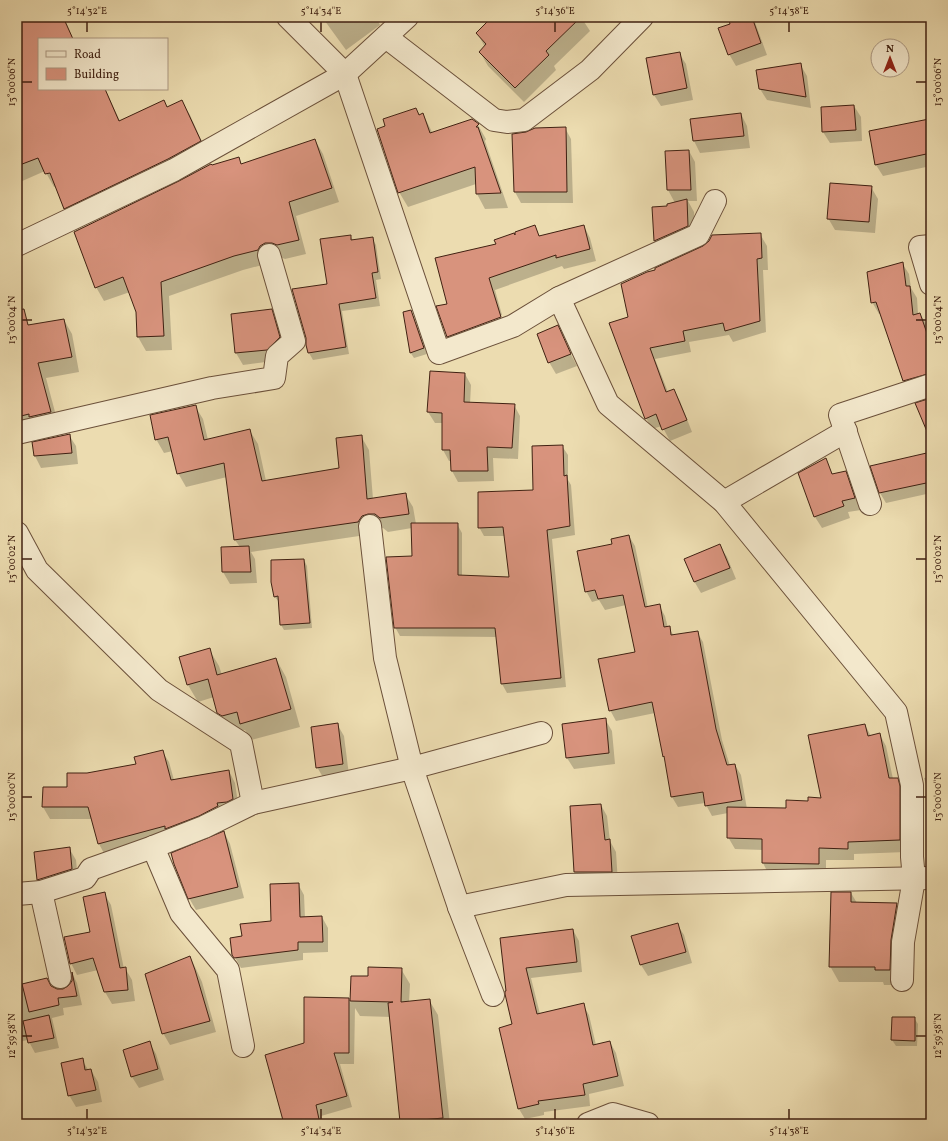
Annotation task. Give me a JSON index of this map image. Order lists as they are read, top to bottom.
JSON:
{
  "legend": ["Road", "Building"],
  "north": "top",
  "coordinates": [
    "5°14'32\"E",
    "5°14'34\"E",
    "5°14'36\"E",
    "5°14'38\"E",
    "13°00'06\"N",
    "13°00'04\"N",
    "13°00'02\"N",
    "13°00'00\"N",
    "12°59'58\"N"
  ]
}
